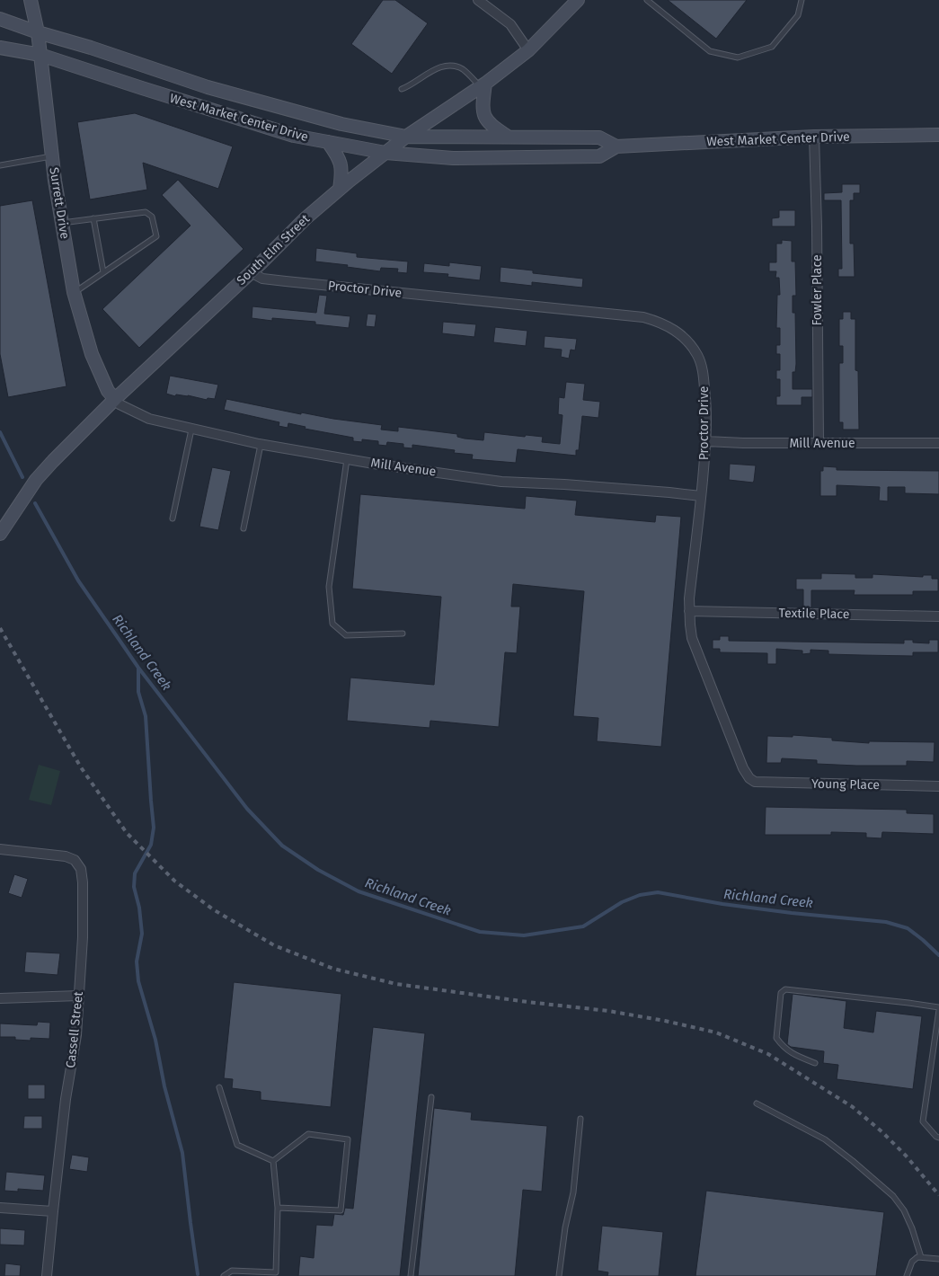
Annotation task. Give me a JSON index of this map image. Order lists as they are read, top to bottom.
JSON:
{
  "streets": {
    "main road": ["West Market Center Drive", "Surrett Drive", "South Elm Street"],
    "street": [
      "Proctor Drive",
      "Fowler Place",
      "Mill Avenue",
      "Textile Place",
      "Young Place",
      "Cassell Street"
    ]
  },
  "crossings": [
    ["West Market Center Drive", "Surrett Drive"],
    ["West Market Center Drive", "South Elm Street"],
    ["West Market Center Drive", "Fowler Place"],
    ["Surrett Drive", "South Elm Street"],
    ["Surrett Drive", "Mill Avenue"],
    ["South Elm Street", "Proctor Drive"],
    ["South Elm Street", "Mill Avenue"],
    ["Proctor Drive", "Mill Avenue"],
    ["Proctor Drive", "Textile Place"],
    ["Proctor Drive", "Young Place"],
    ["Fowler Place", "Mill Avenue"]
  ],
  "water": ["Richland Creek"]
}
